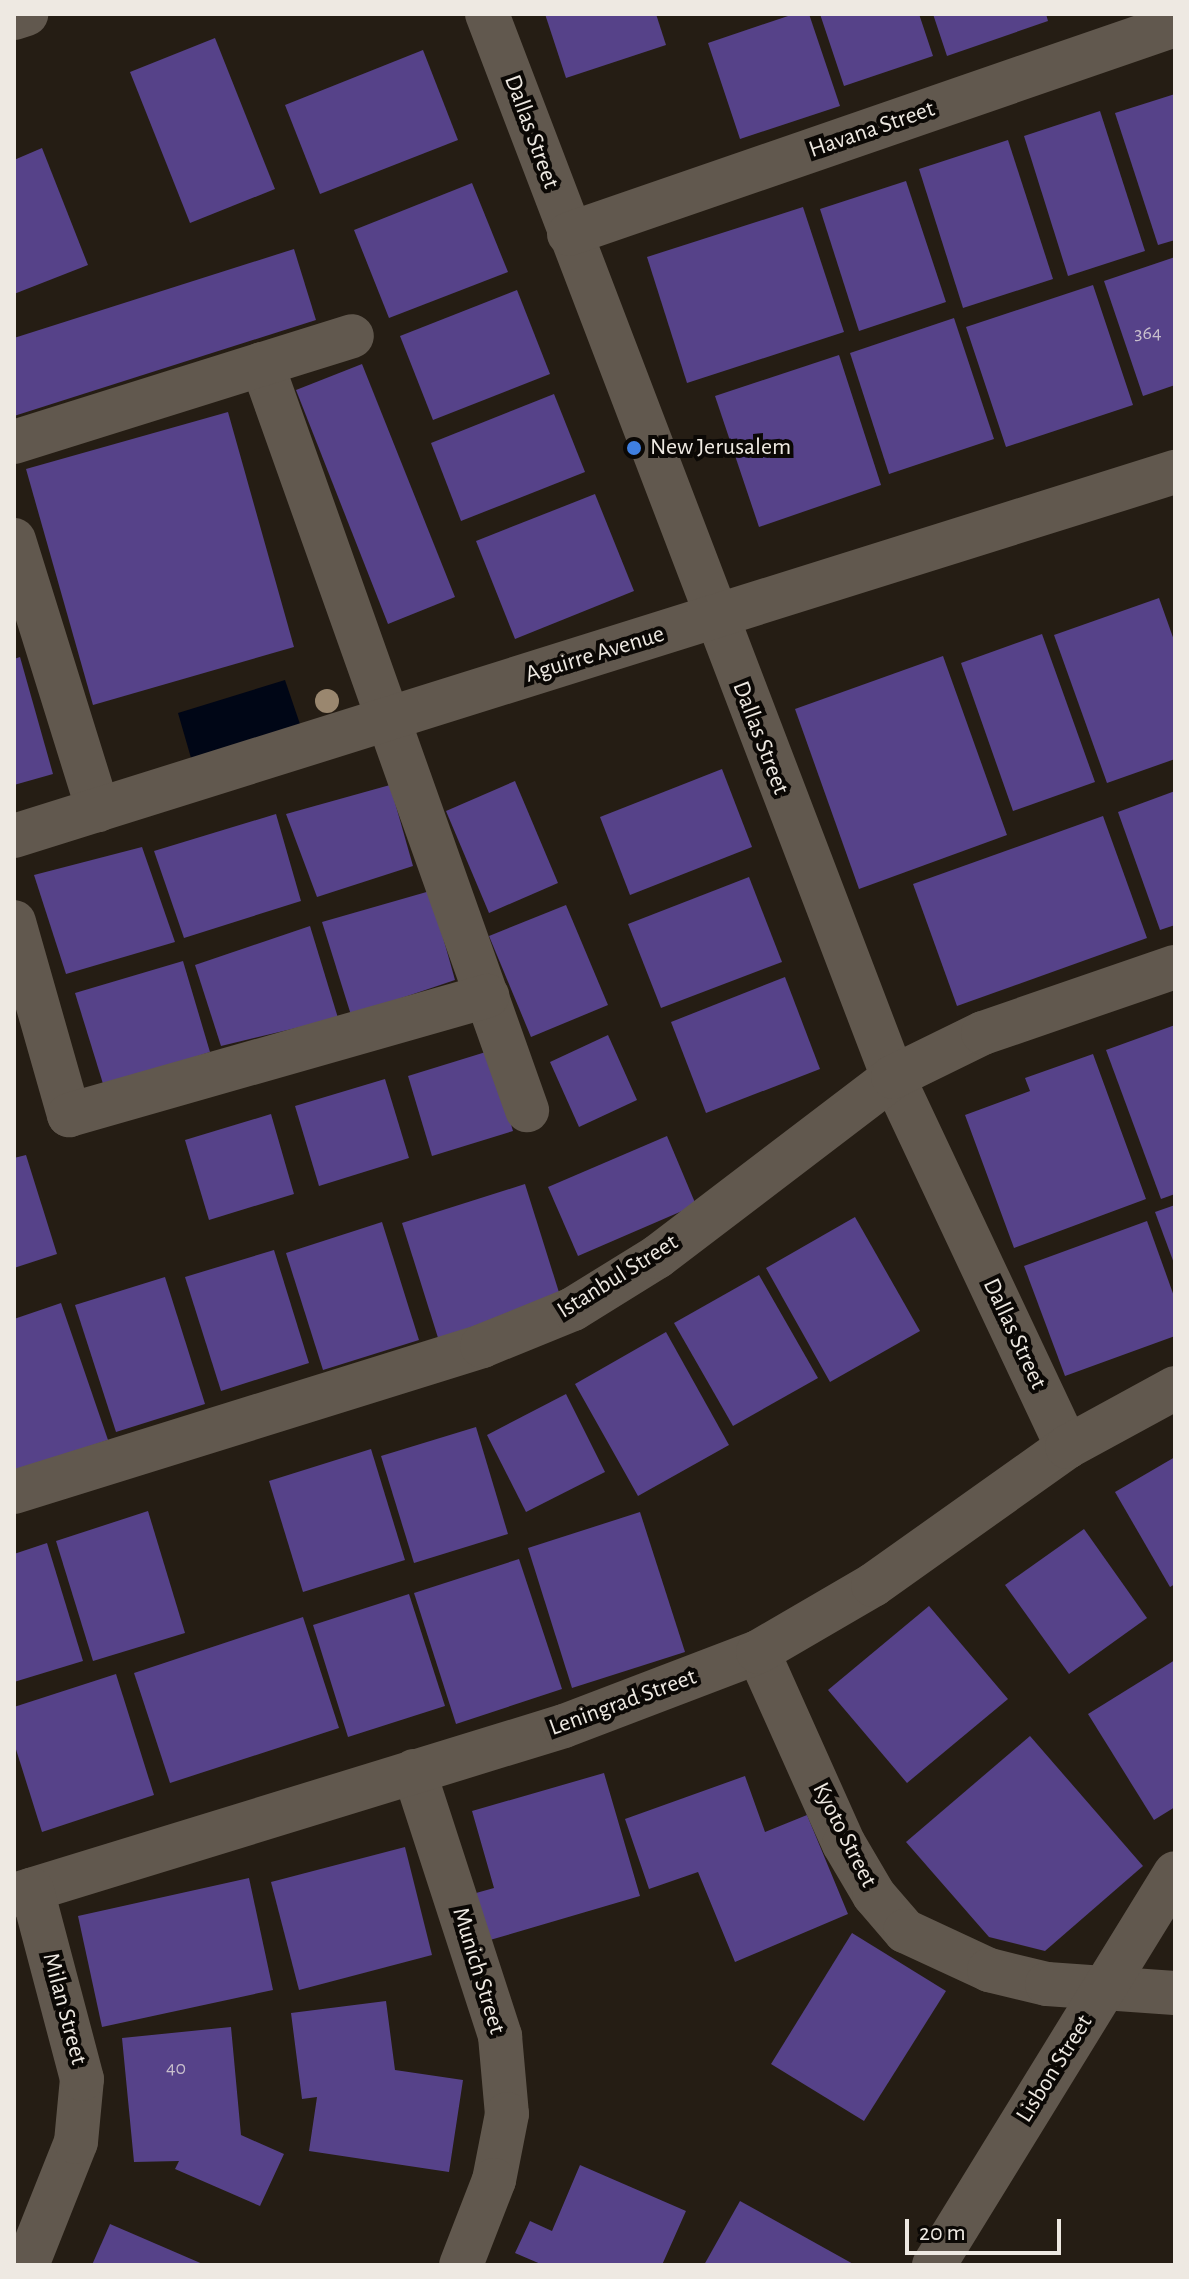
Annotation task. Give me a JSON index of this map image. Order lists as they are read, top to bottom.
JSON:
{
  "streets": {
    "street": [
      "Havana Street",
      "Dallas Street",
      "Aguirre Avenue",
      "Istanbul Street",
      "Leningrad Street",
      "Kyoto Street",
      "Munich Street",
      "Milan Street",
      "Lisbon Street"
    ]
  },
  "crossings": [
    ["Havana Street", "Dallas Street"],
    ["Dallas Street", "Aguirre Avenue"],
    ["Dallas Street", "Istanbul Street"],
    ["Dallas Street", "Leningrad Street"],
    ["Leningrad Street", "Kyoto Street"],
    ["Leningrad Street", "Munich Street"],
    ["Leningrad Street", "Milan Street"],
    ["Kyoto Street", "Lisbon Street"]
  ],
  "places": ["New Jerusalem"],
  "house_numbers": ["364", "40"],
  "scale_bar": "20 m"
}
